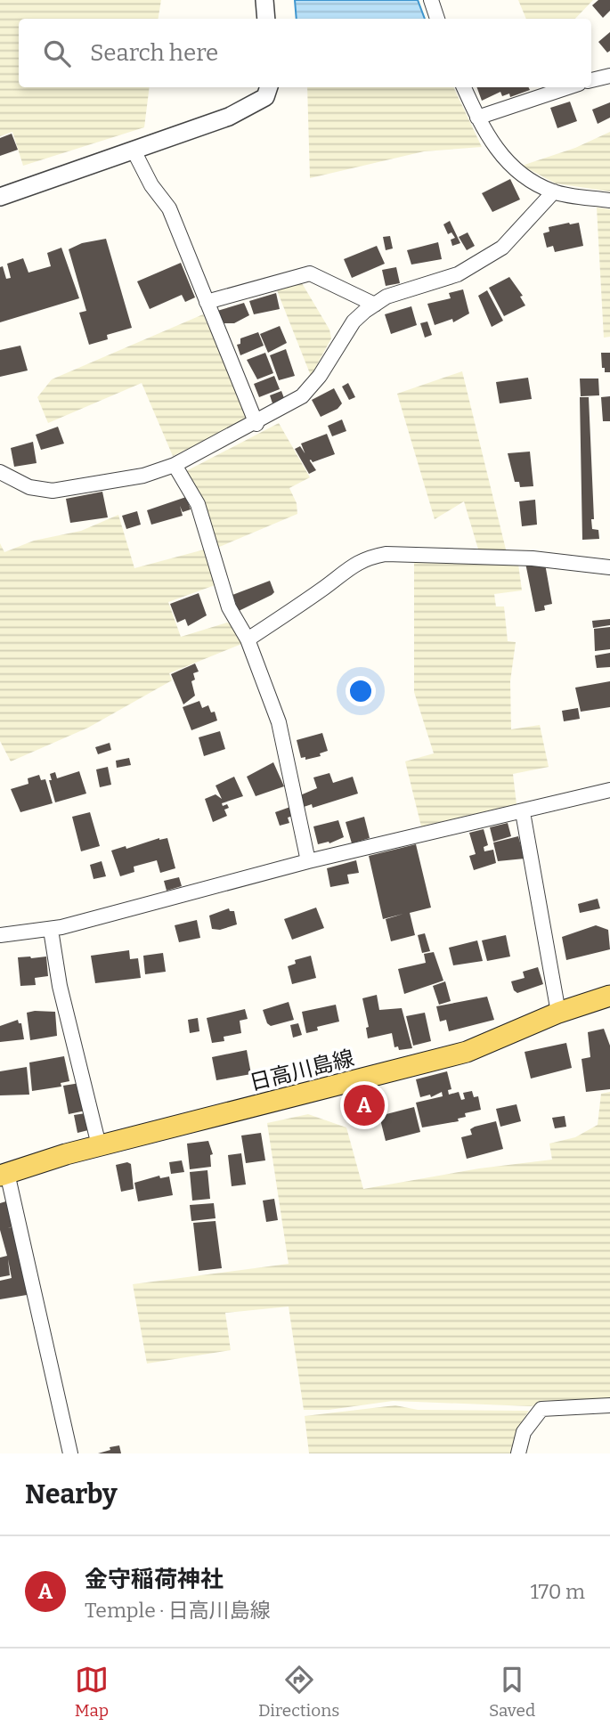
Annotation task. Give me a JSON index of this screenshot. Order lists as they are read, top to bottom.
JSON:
{
  "streets": {
    "main road": ["日高川島線"]
  },
  "page": {
    "search": "Search here",
    "pins": "A",
    "heading": "Nearby",
    "list": [
      {
        "mark": "A",
        "name": "金守稲荷神社",
        "note": "Temple · 日高川島線",
        "value": "170 m"
      }
    ],
    "nav": ["Map", "Directions", "Saved"]
  }
}
